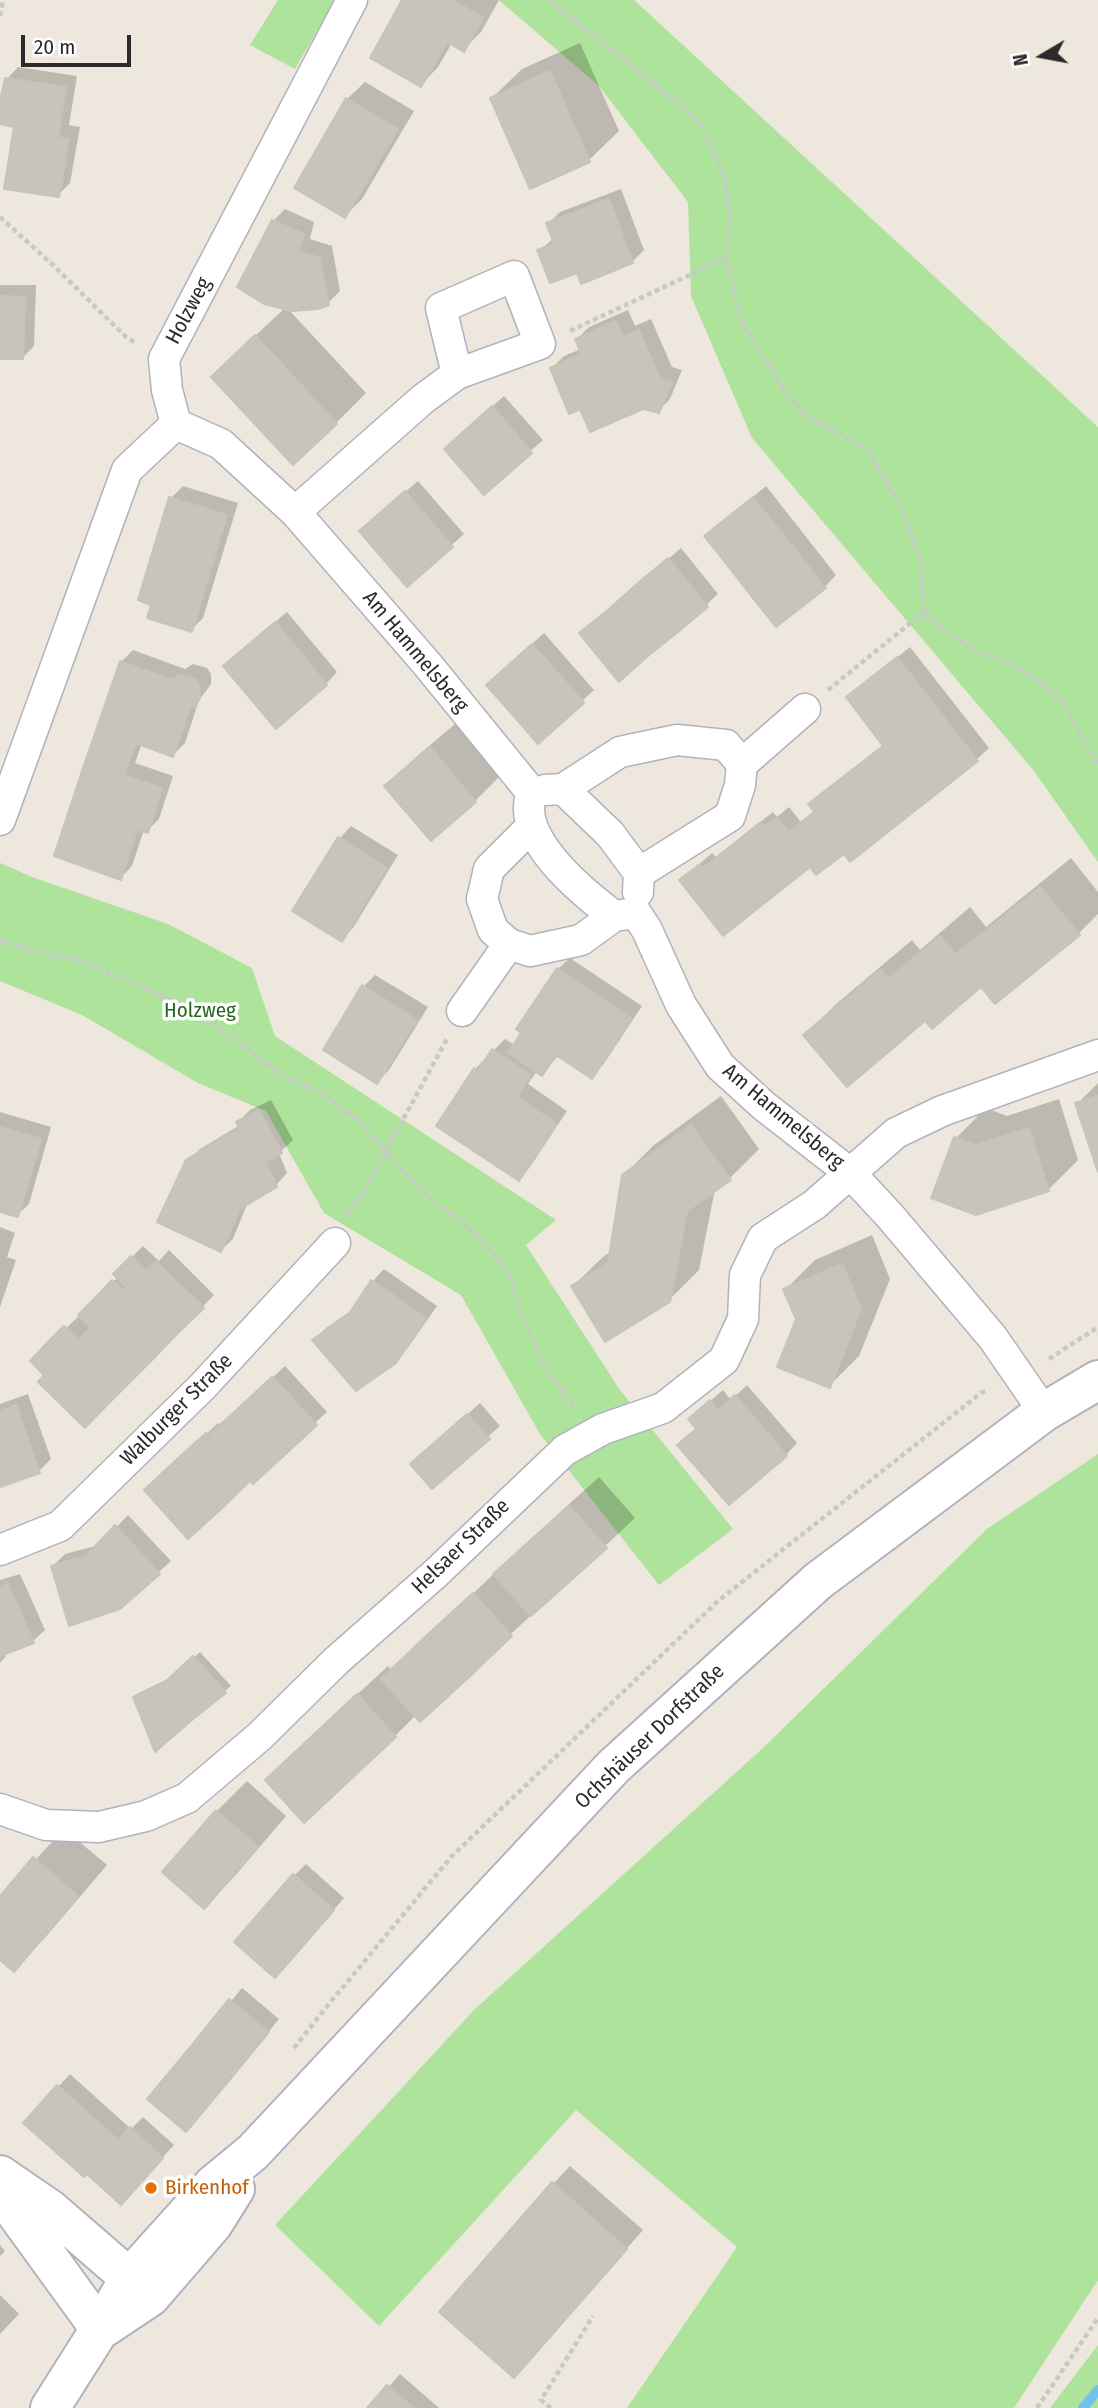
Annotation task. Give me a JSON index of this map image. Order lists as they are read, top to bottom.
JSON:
{
  "streets": {
    "main road": ["Ochshäuser Dorfstraße"],
    "street": [
      "Holzweg",
      "Am Hammelsberg",
      "Walburger Straße",
      "Helsaer Straße"
    ]
  },
  "crossings": [
    ["Holzweg", "Am Hammelsberg"],
    ["Am Hammelsberg", "Helsaer Straße"],
    ["Am Hammelsberg", "Ochshäuser Dorfstraße"]
  ],
  "parks": ["Holzweg"],
  "places": ["Birkenhof"],
  "scale_bar": "20 m",
  "north": "left"
}
